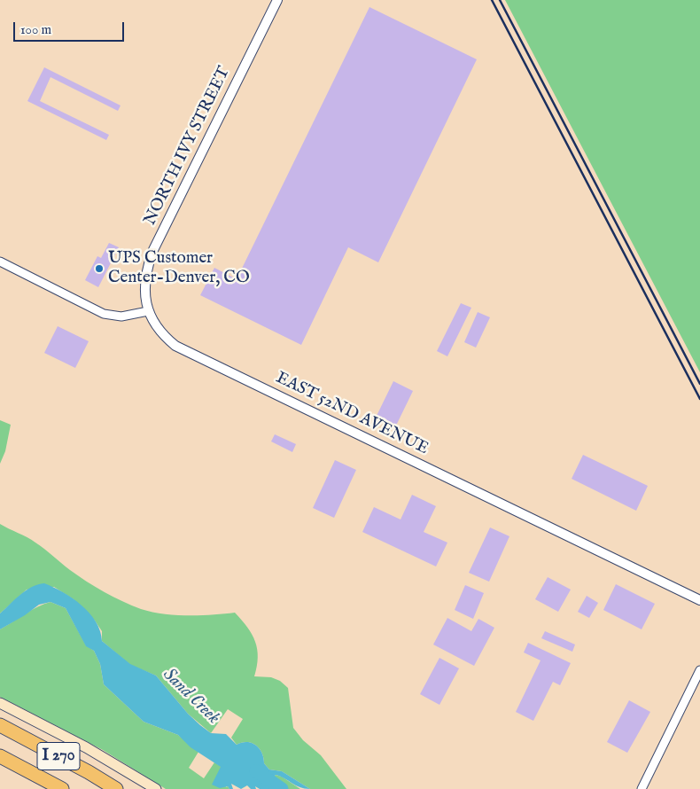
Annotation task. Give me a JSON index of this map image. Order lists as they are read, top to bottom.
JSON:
{
  "streets": {
    "highway": ["I 270"],
    "street": ["NORTH IVY STREET", "EAST 52ND AVENUE"]
  },
  "crossings": [
    ["NORTH IVY STREET", "EAST 52ND AVENUE"]
  ],
  "water": ["Sand Creek"],
  "places": ["UPS Customer Center-Denver, CO"],
  "scale_bar": "100 m"
}
